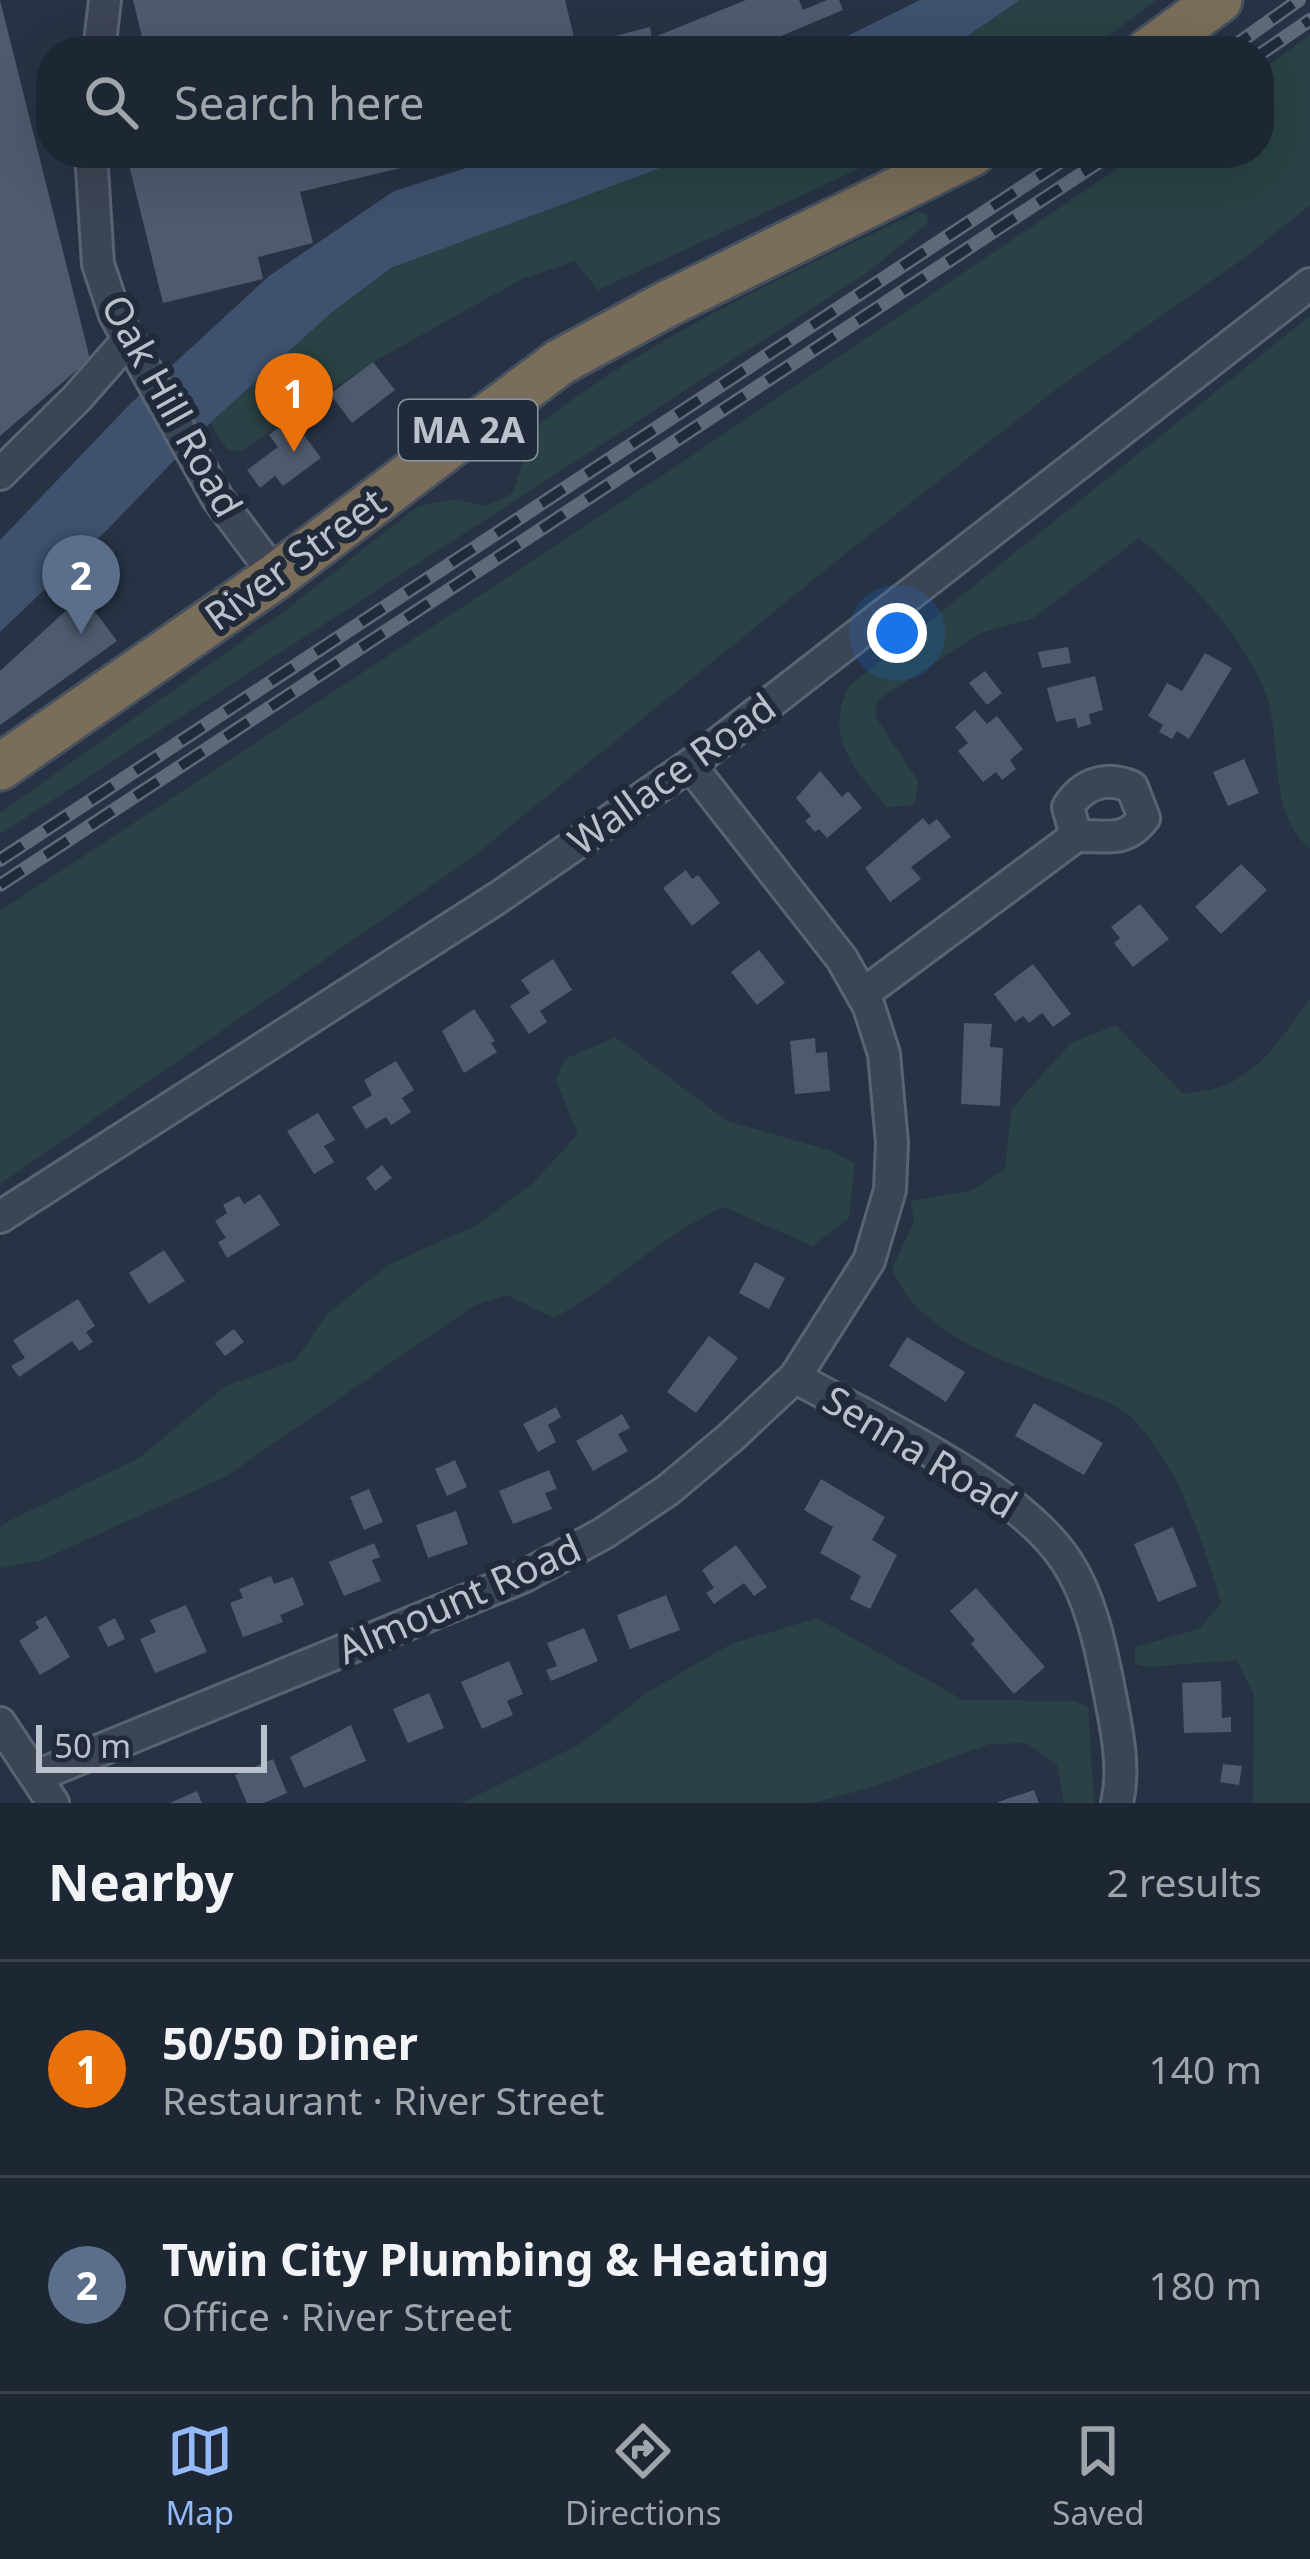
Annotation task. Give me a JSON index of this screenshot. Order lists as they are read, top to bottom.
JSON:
{
  "streets": {
    "highway": ["MA 2A", "River Street"],
    "street": [
      "Oak Hill Road",
      "Wallace Road",
      "Senna Road",
      "Almount Road"
    ]
  },
  "crossings": [
    ["Oak Hill Road", "River Street"],
    ["Wallace Road", "Almount Road"],
    ["Senna Road", "Almount Road"]
  ],
  "scale_bar": "50 m",
  "page": {
    "search": "Search here",
    "pins": ["1", "2"],
    "scale": "50 m",
    "heading": ["Nearby", "2 results"],
    "list": [
      {
        "mark": "1",
        "name": "50/50 Diner",
        "note": "Restaurant · River Street",
        "value": "140 m"
      },
      {
        "mark": "2",
        "name": "Twin City Plumbing & Heating",
        "note": "Office · River Street",
        "value": "180 m"
      }
    ],
    "nav": ["Map", "Directions", "Saved"]
  }
}
